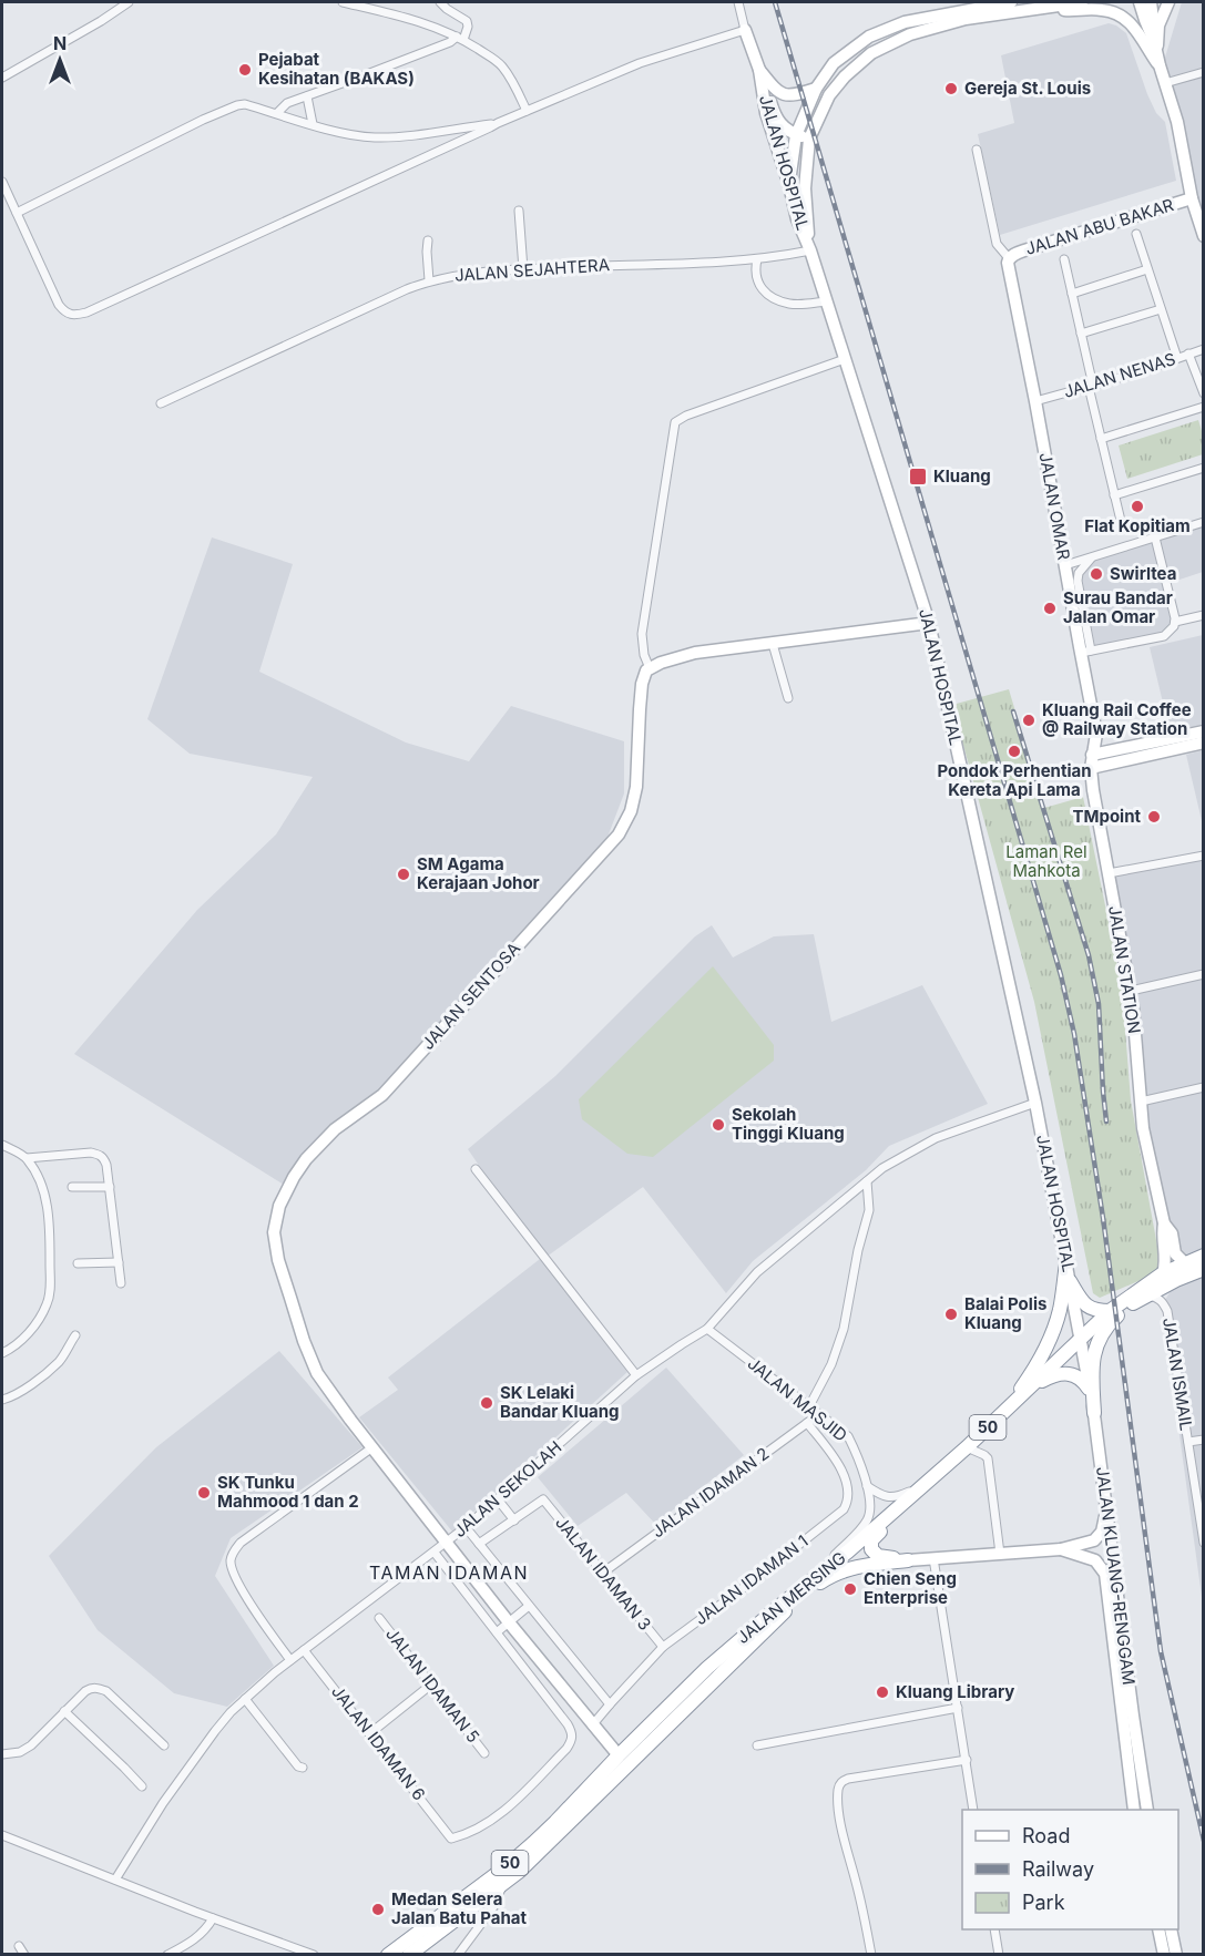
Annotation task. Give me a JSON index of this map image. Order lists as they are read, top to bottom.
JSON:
{
  "streets": {
    "highway": ["50", "JALAN MERSING"],
    "street": [
      "JALAN HOSPITAL",
      "JALAN ABU BAKAR",
      "JALAN SEJAHTERA",
      "JALAN NENAS",
      "JALAN OMAR",
      "JALAN STATION",
      "JALAN SENTOSA",
      "JALAN ISMAIL",
      "JALAN MASJID",
      "JALAN SEKOLAH",
      "JALAN IDAMAN 2",
      "JALAN IDAMAN 3",
      "JALAN KLUANG-RENGGAM",
      "JALAN IDAMAN 1",
      "JALAN IDAMAN 5",
      "JALAN IDAMAN 6"
    ]
  },
  "crossings": [
    ["JALAN HOSPITAL", "JALAN SEJAHTERA"],
    ["JALAN HOSPITAL", "JALAN SEKOLAH"],
    ["JALAN HOSPITAL", "JALAN KLUANG-RENGGAM"],
    ["JALAN HOSPITAL", "JALAN MERSING"],
    ["JALAN ABU BAKAR", "JALAN OMAR"],
    ["JALAN NENAS", "JALAN OMAR"],
    ["JALAN OMAR", "JALAN STATION"],
    ["JALAN STATION", "JALAN MERSING"],
    ["JALAN SENTOSA", "JALAN SEKOLAH"],
    ["JALAN SENTOSA", "JALAN IDAMAN 1"],
    ["JALAN SENTOSA", "JALAN MERSING"],
    ["JALAN ISMAIL", "JALAN MERSING"],
    ["JALAN MASJID", "JALAN SEKOLAH"],
    ["JALAN MASJID", "JALAN IDAMAN 2"],
    ["JALAN MASJID", "JALAN MERSING"],
    ["JALAN SEKOLAH", "JALAN IDAMAN 6"],
    ["JALAN IDAMAN 2", "JALAN IDAMAN 3"],
    ["JALAN IDAMAN 2", "JALAN IDAMAN 1"],
    ["JALAN IDAMAN 3", "JALAN IDAMAN 1"],
    ["JALAN KLUANG-RENGGAM", "JALAN MERSING"]
  ],
  "districts": ["TAMAN IDAMAN"],
  "parks": ["Laman Rel Mahkota"],
  "places": {
    "other": [
      "Pejabat Kesihatan (BAKAS)",
      "Gereja St. Louis",
      "Flat Kopitiam",
      "Swirltea",
      "Surau Bandar Jalan Omar",
      "Kluang Rail Coffee @ Railway Station",
      "Pondok Perhentian Kereta Api Lama",
      "TMpoint",
      "SM Agama Kerajaan Johor",
      "Sekolah Tinggi Kluang",
      "Balai Polis Kluang",
      "SK Lelaki Bandar Kluang",
      "SK Tunku Mahmood 1 dan 2",
      "Chien Seng Enterprise",
      "Kluang Library",
      "Medan Selera Jalan Batu Pahat"
    ],
    "transit": ["Kluang"]
  },
  "legend": ["Road", "Railway", "Park"],
  "north": "top"
}
